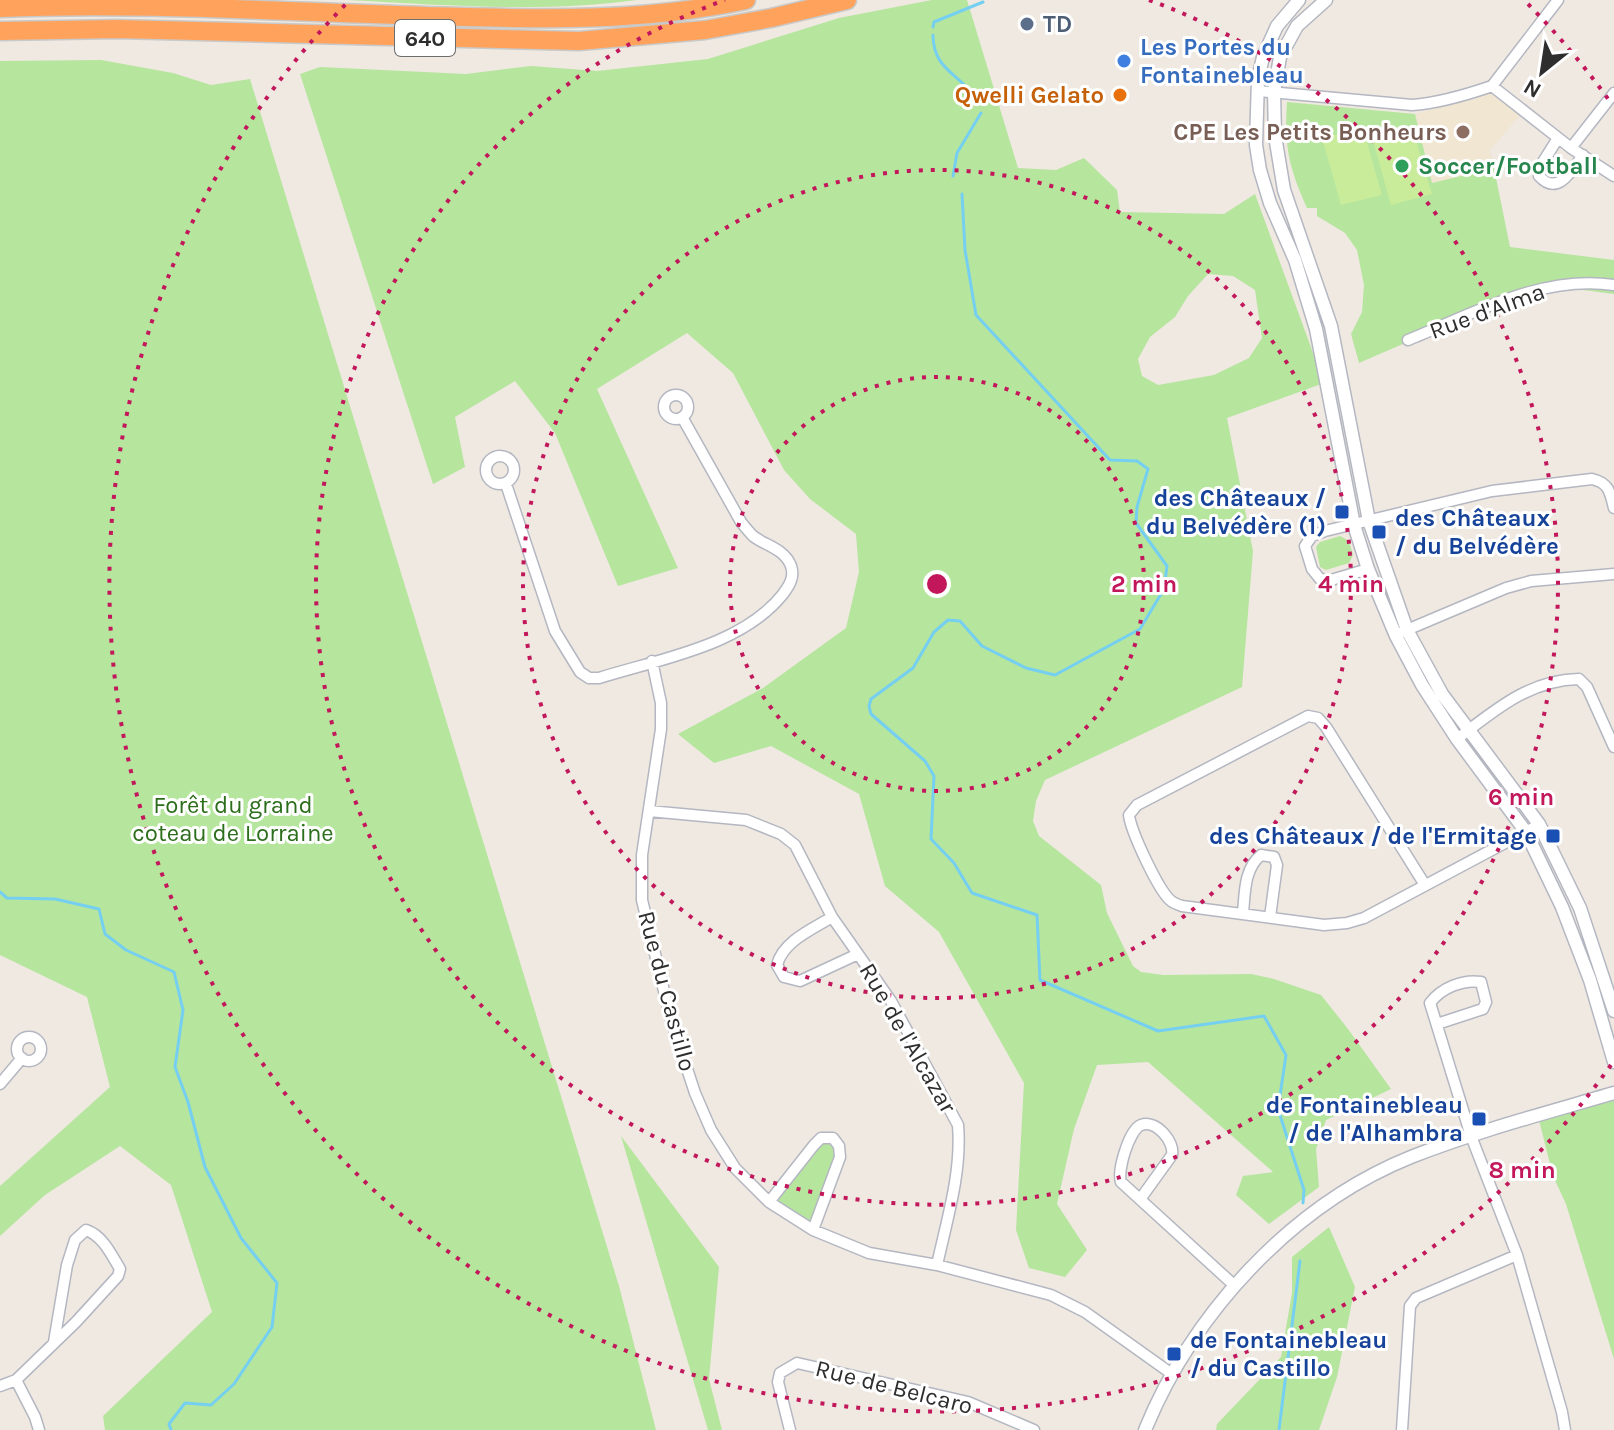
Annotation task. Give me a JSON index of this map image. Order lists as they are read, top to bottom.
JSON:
{
  "streets": {
    "highway": ["640"],
    "street": [
      "Rue d'Alma",
      "Rue du Castillo",
      "Rue de l'Alcazar",
      "Rue de Belcaro"
    ]
  },
  "crossings": [
    ["Rue du Castillo", "Rue de l'Alcazar"]
  ],
  "parks": ["Forêt du grand coteau de Lorraine"],
  "places": {
    "other": [
      "TD",
      "Les Portes du Fontainebleau",
      "Qwelli Gelato",
      "CPE Les Petits Bonheurs",
      "Soccer/Football"
    ],
    "transit": [
      "des Châteaux / du Belvédère (1)",
      "des Châteaux / du Belvédère",
      "des Châteaux / de l'Ermitage",
      "de Fontainebleau / de l'Alhambra",
      "de Fontainebleau / du Castillo"
    ]
  },
  "north": "bottom left",
  "rings": [
    "2 min",
    "4 min",
    "6 min",
    "8 min"
  ]
}
